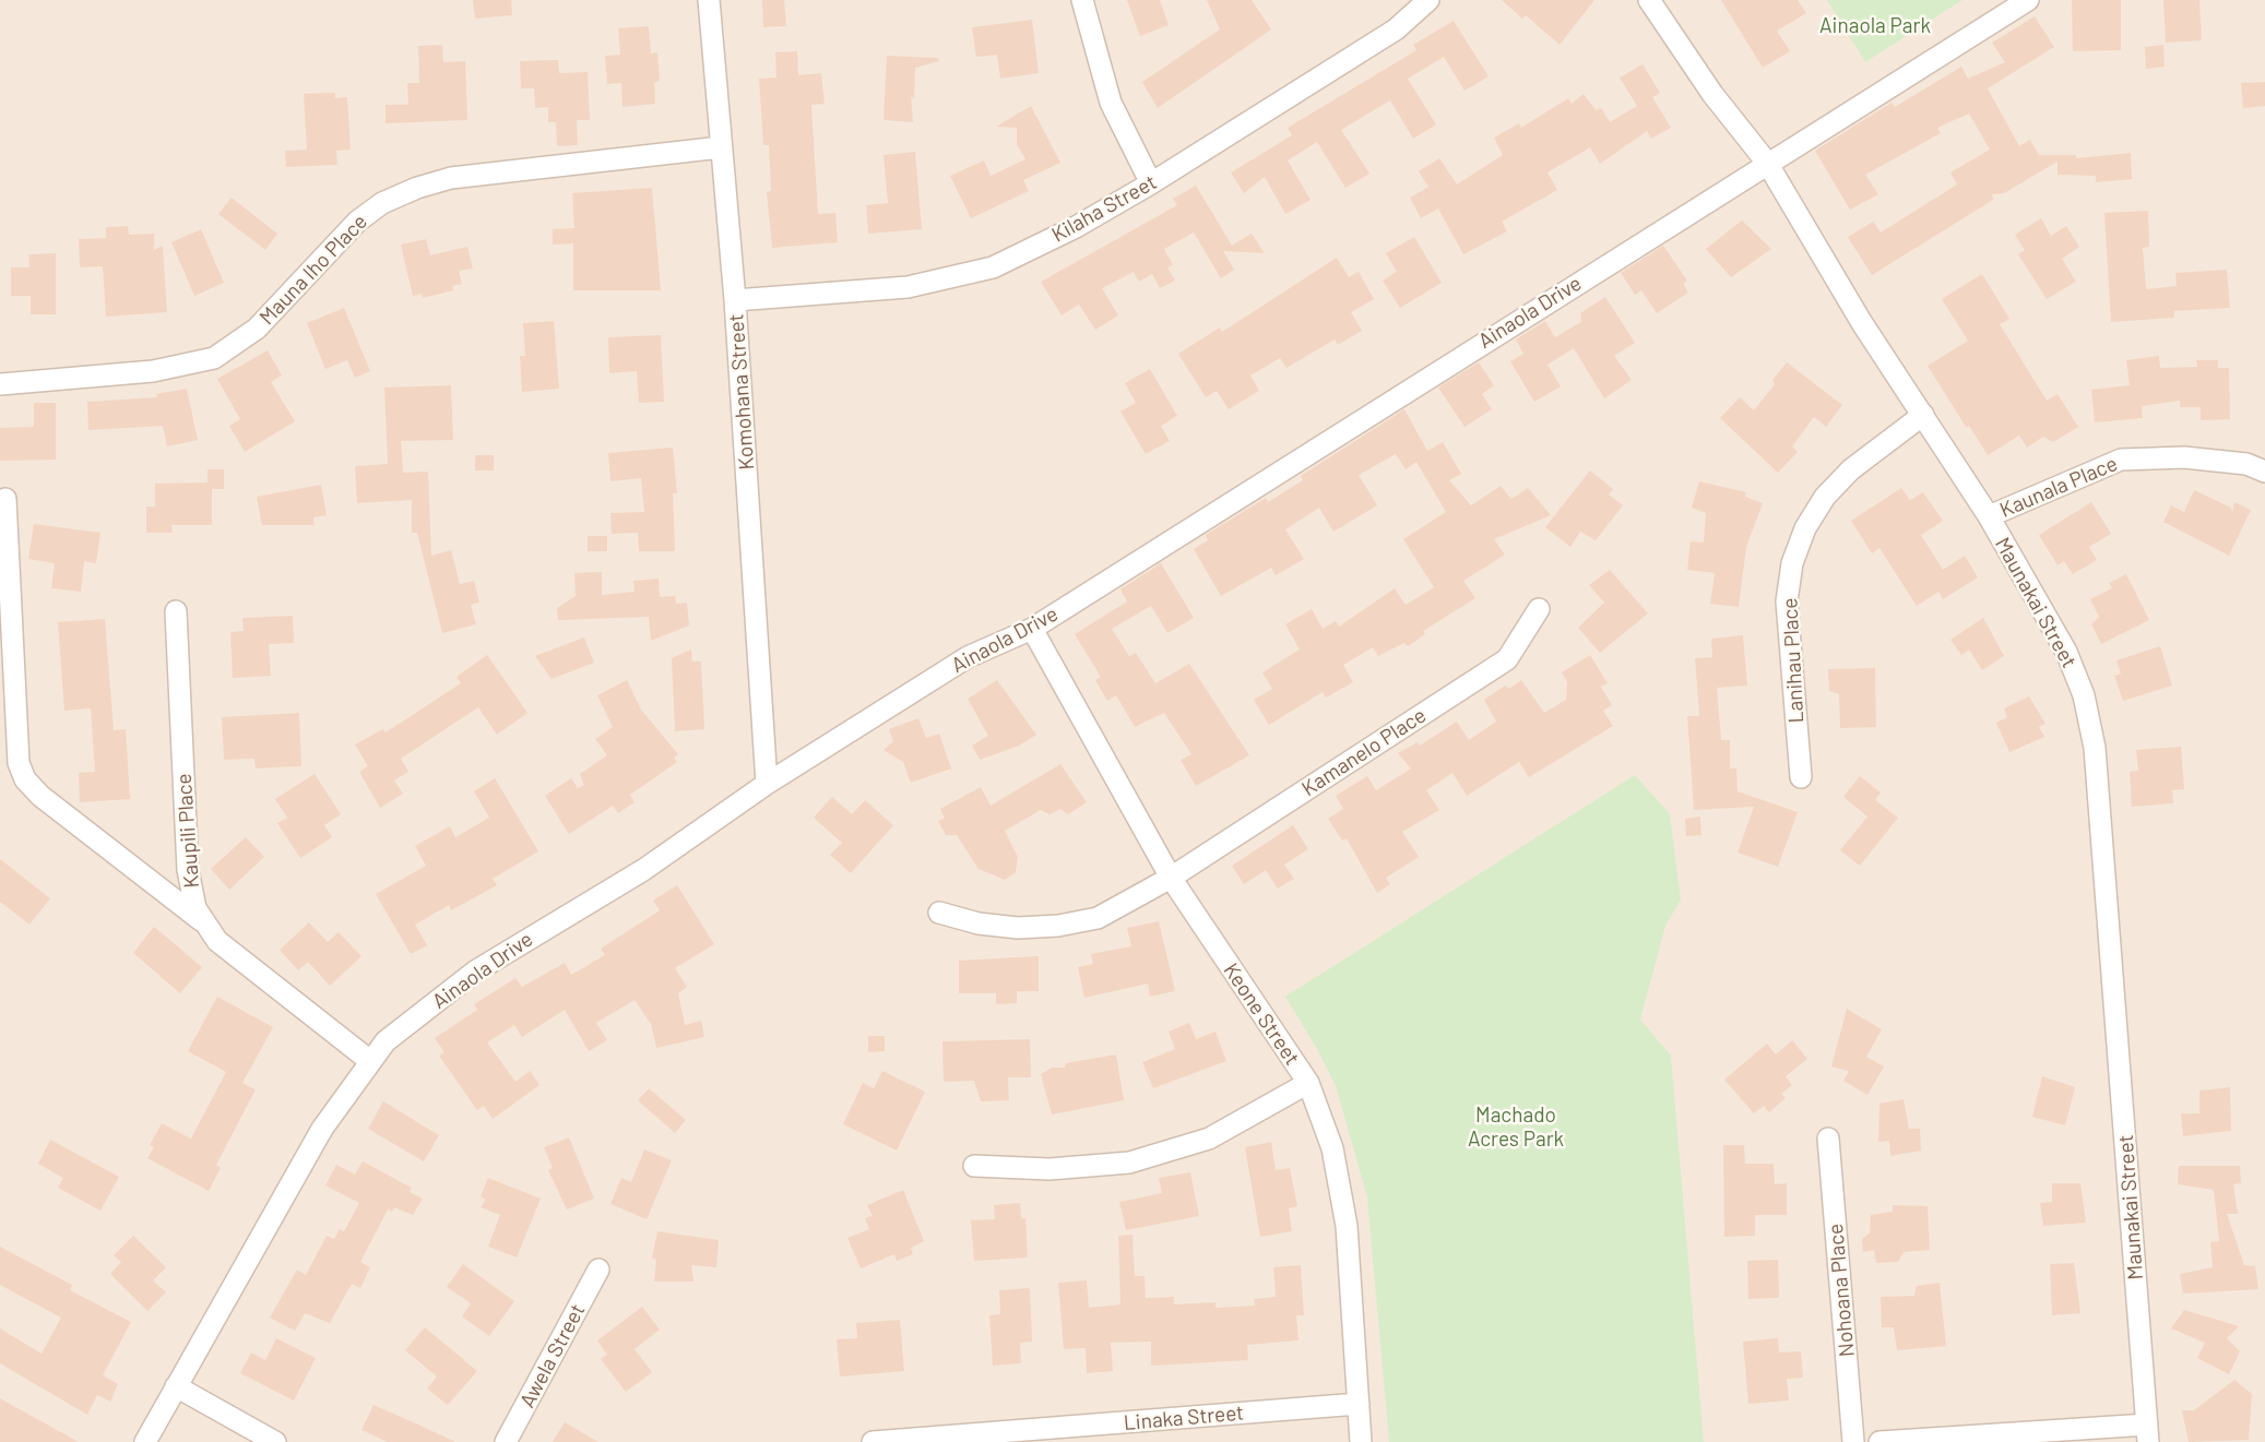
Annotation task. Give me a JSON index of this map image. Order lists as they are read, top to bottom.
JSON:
{
  "streets": {
    "street": [
      "Kilaha Street",
      "Mauna Iho Place",
      "Ainaola Drive",
      "Komohana Street",
      "Kaunala Place",
      "Maunakai Street",
      "Lanihau Place",
      "Kamanelo Place",
      "Kaupili Place",
      "Keone Street",
      "Nohoana Place",
      "Awela Street",
      "Linaka Street"
    ]
  },
  "crossings": [
    ["Kilaha Street", "Komohana Street"],
    ["Mauna Iho Place", "Komohana Street"],
    ["Ainaola Drive", "Komohana Street"],
    ["Ainaola Drive", "Maunakai Street"],
    ["Ainaola Drive", "Kaupili Place"],
    ["Ainaola Drive", "Keone Street"],
    ["Kaunala Place", "Maunakai Street"],
    ["Maunakai Street", "Lanihau Place"],
    ["Kamanelo Place", "Keone Street"],
    ["Keone Street", "Linaka Street"]
  ],
  "parks": ["Ainaola Park", "Machado Acres Park"]
}
